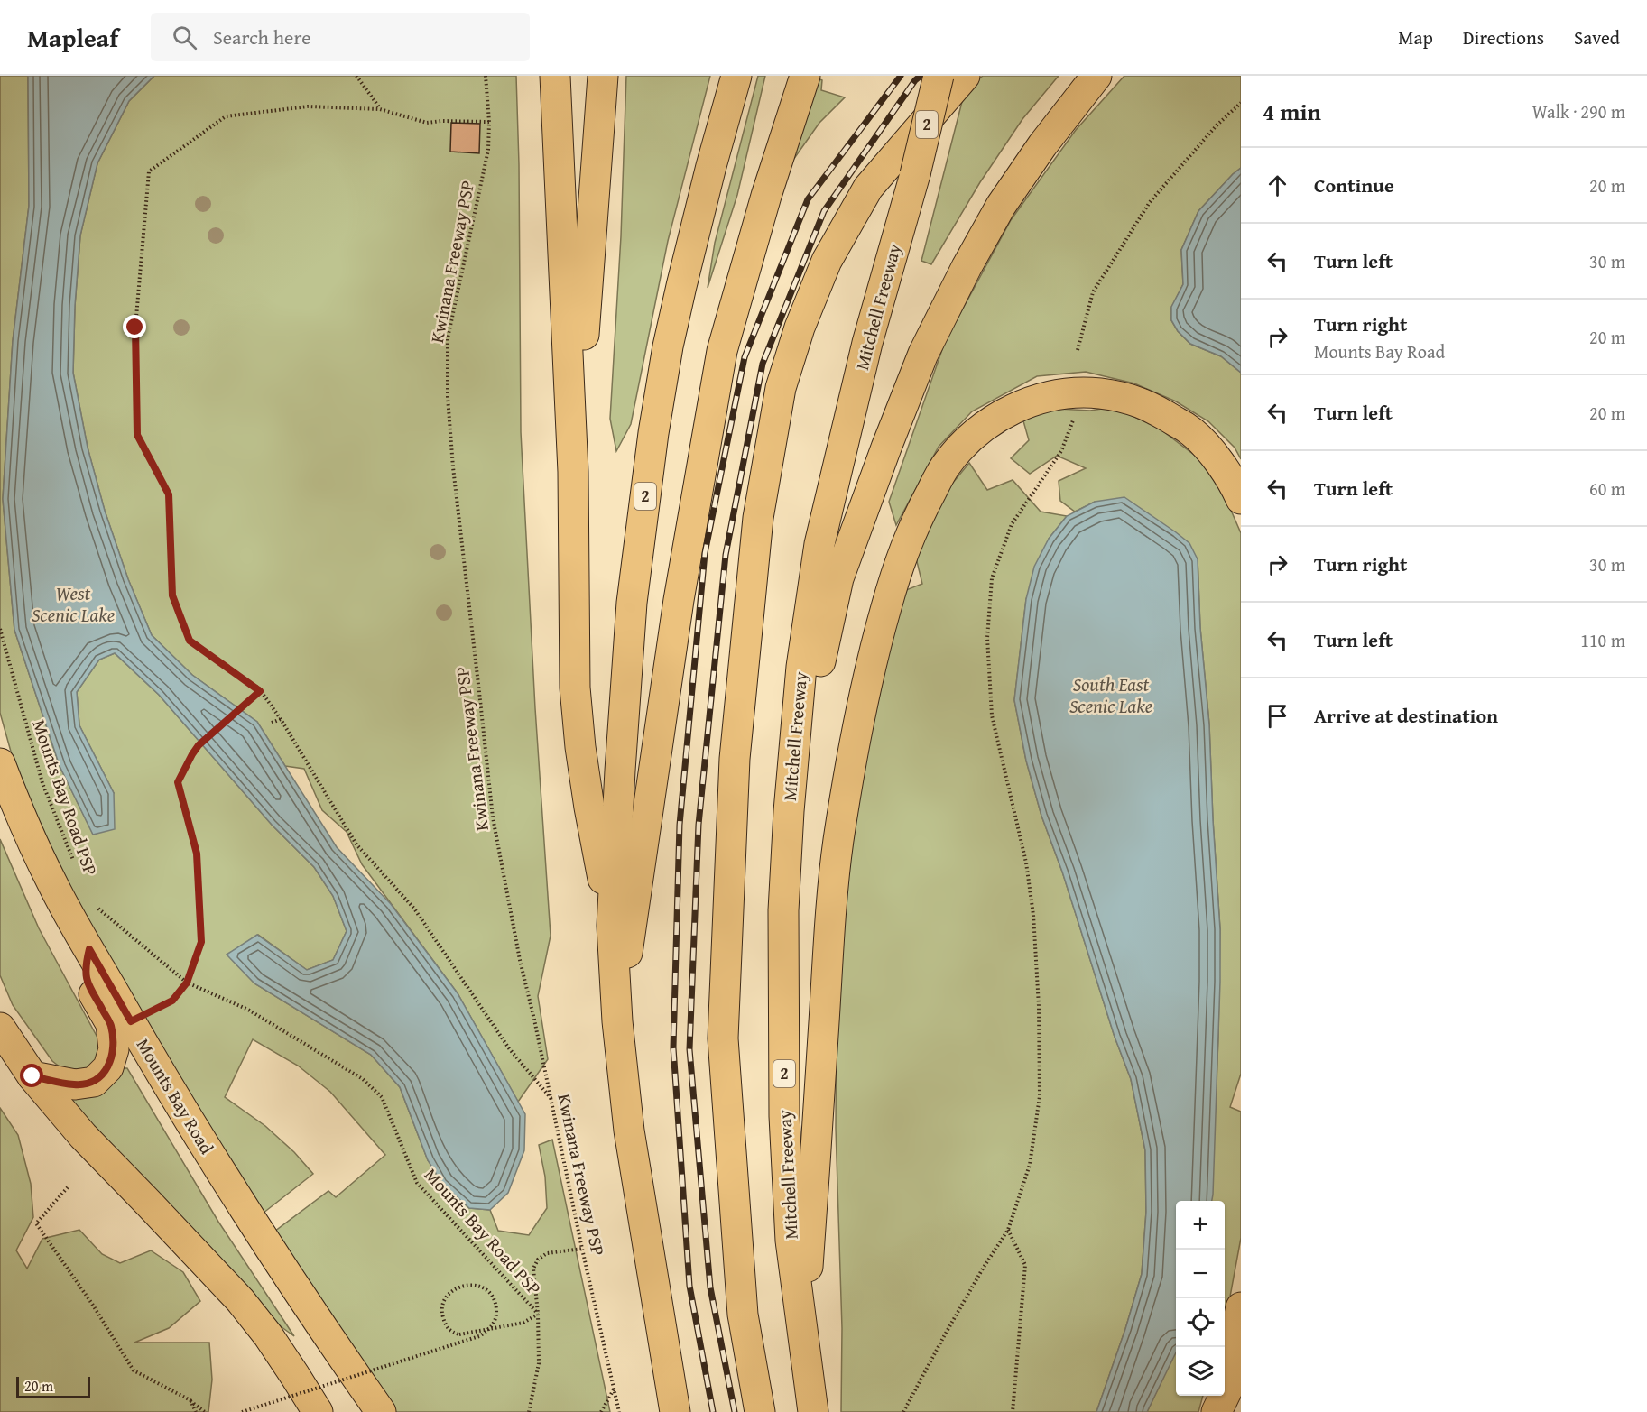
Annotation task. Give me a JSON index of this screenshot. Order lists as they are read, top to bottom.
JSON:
{
  "streets": {
    "main road": ["2", "Mitchell Freeway", "Mounts Bay Road"],
    "path": ["Kwinana Freeway PSP", "Mounts Bay Road PSP"]
  },
  "water": ["West Scenic Lake", "South East Scenic Lake"],
  "scale_bar": "20 m",
  "page": {
    "header": "Mapleaf",
    "search": "Search here",
    "nav": ["Map", "Directions", "Saved"],
    "heading": ["4 min", "Walk · 290 m"],
    "list": [
      ["Continue", "20 m"],
      ["Turn left", "30 m"],
      ["Turn right", "Mounts Bay Road", "20 m"],
      ["Turn left", "20 m"],
      ["Turn left", "60 m"],
      ["Turn right", "30 m"],
      ["Turn left", "110 m"],
      "Arrive at destination"
    ],
    "map_buttons": ["+", "−"],
    "scale": "20 m"
  }
}
